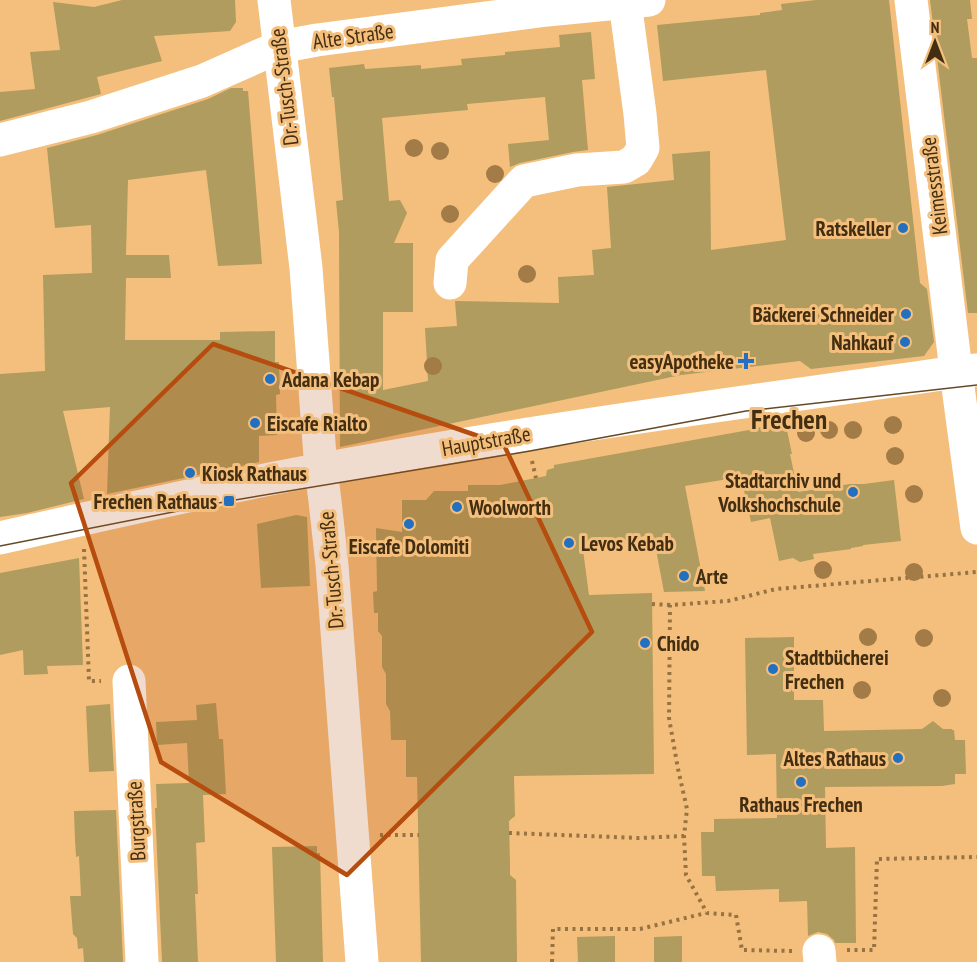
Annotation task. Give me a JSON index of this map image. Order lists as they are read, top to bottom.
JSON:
{
  "streets": {
    "street": [
      "Alte Straße",
      "Dr.-Tusch-Straße",
      "Keimesstraße",
      "Hauptstraße",
      "Burgstraße"
    ]
  },
  "crossings": [
    ["Alte Straße", "Dr.-Tusch-Straße"],
    ["Dr.-Tusch-Straße", "Hauptstraße"],
    ["Keimesstraße", "Hauptstraße"]
  ],
  "districts": ["Frechen"],
  "places": {
    "other": [
      "Ratskeller",
      "Bäckerei Schneider",
      "Nahkauf",
      "Adana Kebap",
      "Eiscafe Rialto",
      "Kiosk Rathaus",
      "Stadtarchiv und Volkshochschule",
      "Woolworth",
      "Eiscafe Dolomiti",
      "Levos Kebab",
      "Arte",
      "Chido",
      "Stadtbücherei Frechen",
      "Altes Rathaus",
      "Rathaus Frechen"
    ],
    "health": ["easyApotheke"],
    "transit": ["Frechen Rathaus"]
  },
  "north": "top"
}
